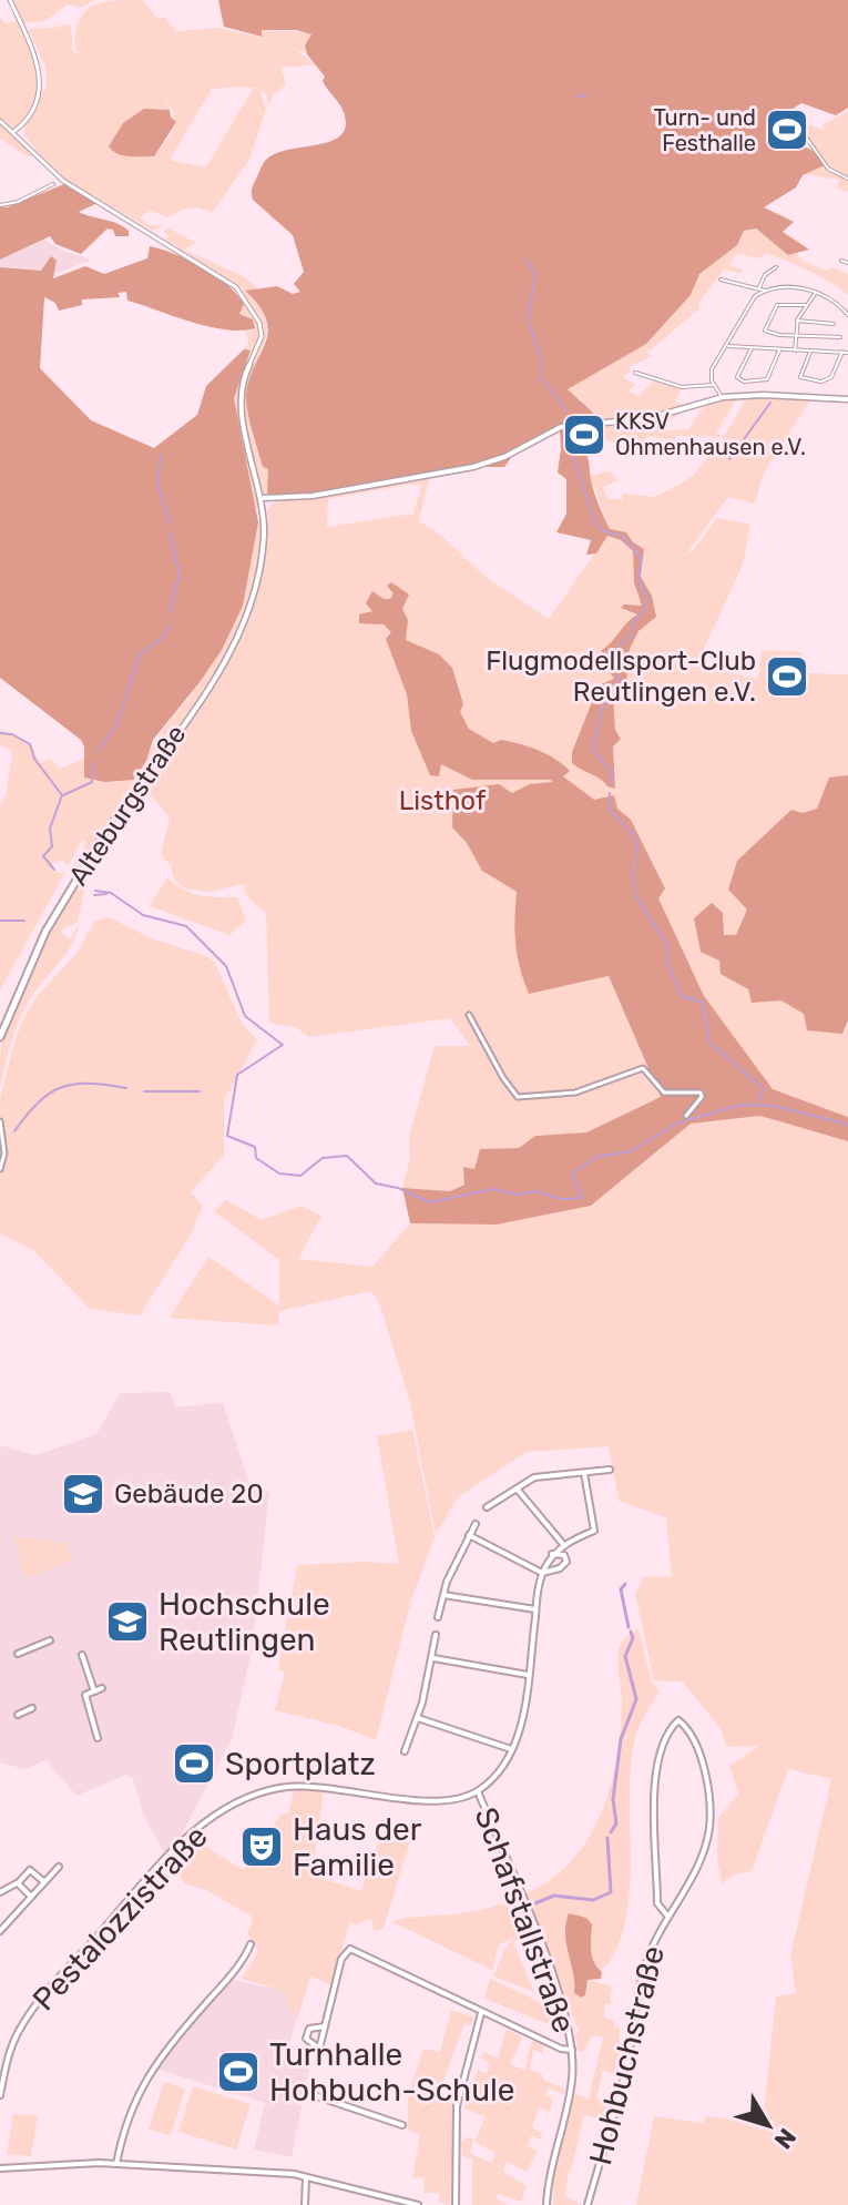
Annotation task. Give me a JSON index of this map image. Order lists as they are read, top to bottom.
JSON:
{
  "streets": {
    "main road": ["Alteburgstraße"],
    "street": ["Pestalozzistraße", "Schafstallstraße", "Hohbuchstraße"]
  },
  "crossings": [
    ["Pestalozzistraße", "Schafstallstraße"]
  ],
  "parks": ["Listhof"],
  "places": {
    "sports": [
      "Turn- und Festhalle",
      "KKSV Ohmenhausen e.V.",
      "Flugmodellsport-Club Reutlingen e.V.",
      "Sportplatz",
      "Turnhalle Hohbuch-Schule"
    ],
    "school or university": ["Gebäude 20", "Hochschule Reutlingen"],
    "theatre": ["Haus der Familie"]
  },
  "north": "bottom right"
}
